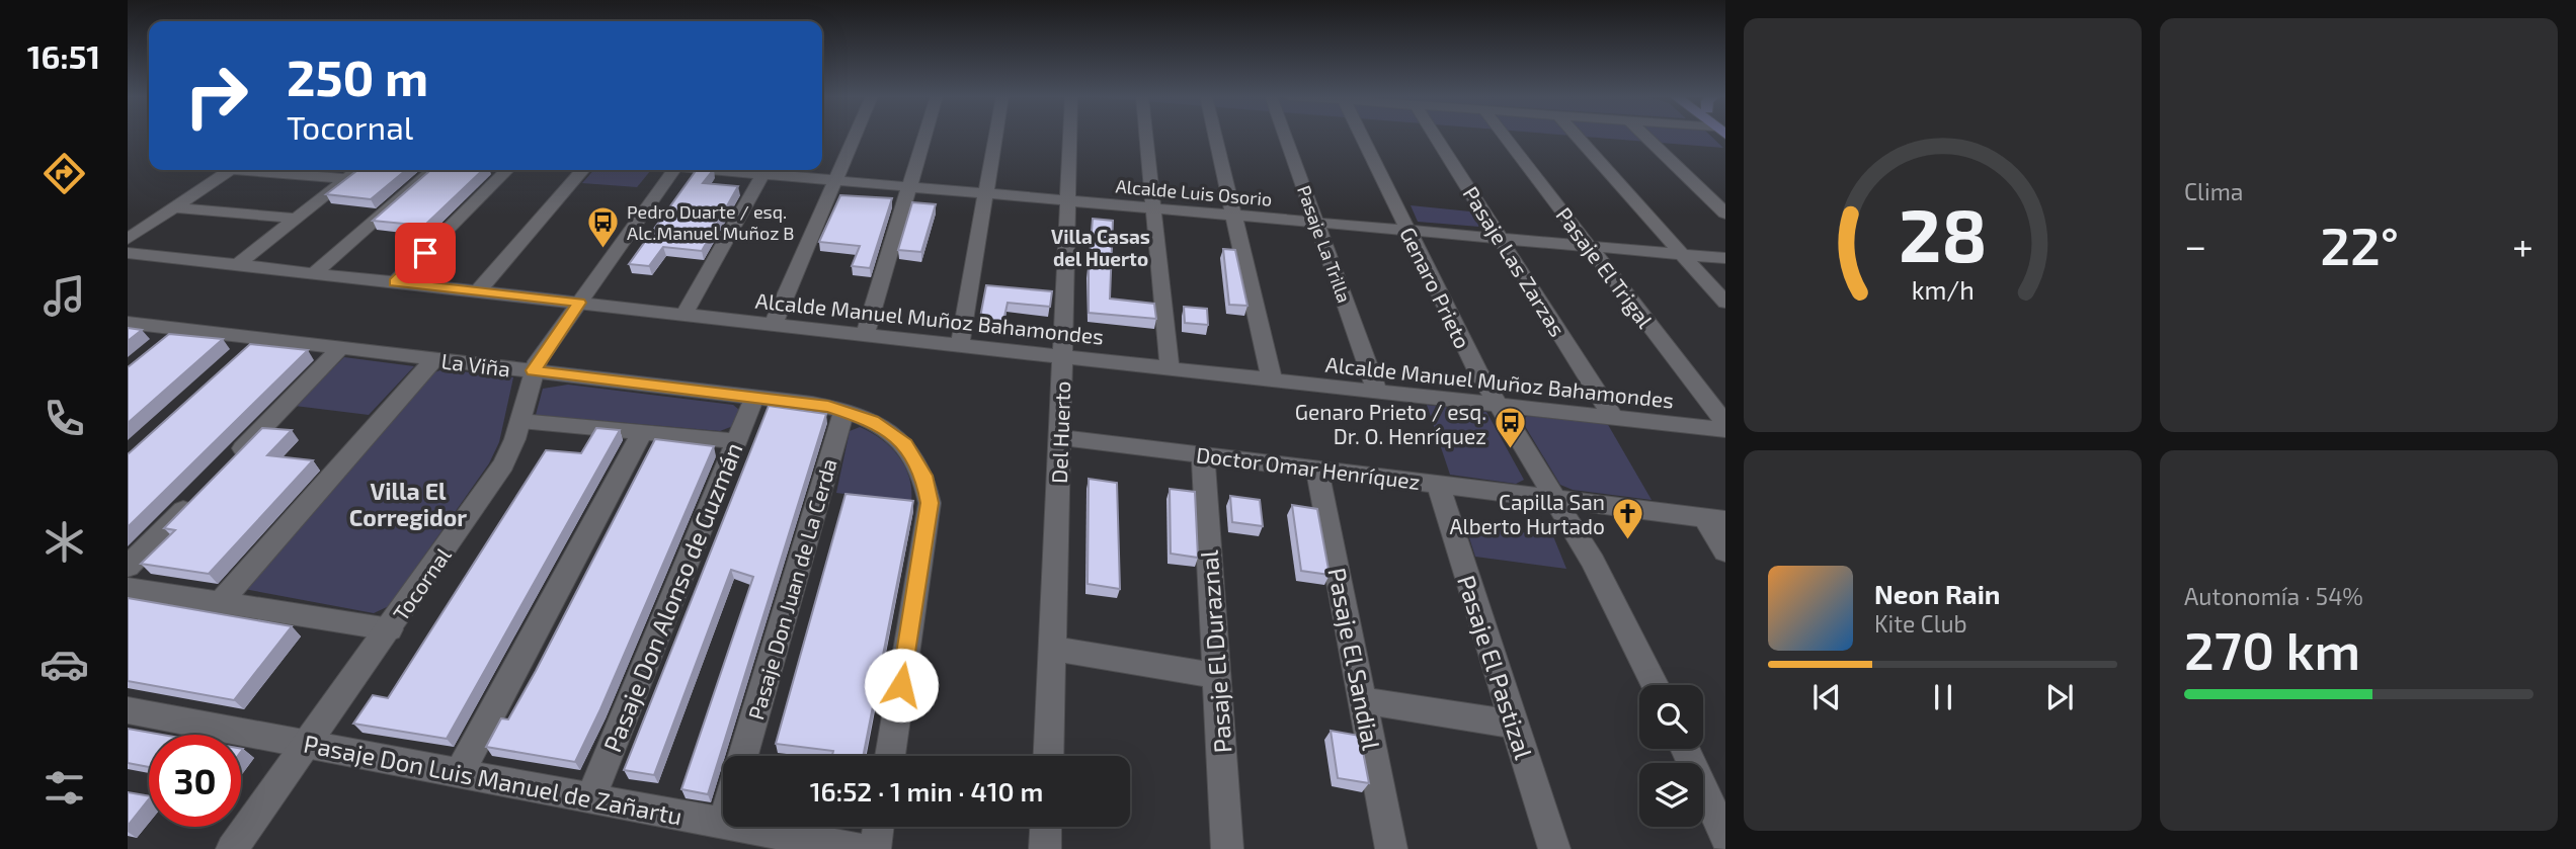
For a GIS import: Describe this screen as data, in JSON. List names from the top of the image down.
{
  "streets": {
    "street": [
      "Alcalde Luis Osorio",
      "Pasaje La Trilla",
      "Pasaje Las Zarzas",
      "Pasaje El Trigal",
      "Genaro Prieto",
      "Alcalde Manuel Muñoz Bahamondes",
      "La Viña",
      "Del Huerto",
      "Doctor Omar Henríquez",
      "Tocornal",
      "Pasaje Don Juan de La Cerda",
      "Pasaje Don Alonso de Guzmán",
      "Pasaje El Duraznal",
      "Pasaje El Sandial",
      "Pasaje El Pastizal",
      "Pasaje Don Luis Manuel de Zañartu"
    ]
  },
  "crossings": [
    ["Alcalde Luis Osorio", "Pasaje La Trilla"],
    ["Alcalde Luis Osorio", "Pasaje Las Zarzas"],
    ["Alcalde Luis Osorio", "Pasaje El Trigal"],
    ["Alcalde Luis Osorio", "Genaro Prieto"],
    ["Alcalde Luis Osorio", "Del Huerto"],
    ["Pasaje La Trilla", "Alcalde Manuel Muñoz Bahamondes"],
    ["Pasaje Las Zarzas", "Alcalde Manuel Muñoz Bahamondes"],
    ["Genaro Prieto", "Alcalde Manuel Muñoz Bahamondes"],
    ["Genaro Prieto", "Doctor Omar Henríquez"],
    ["Alcalde Manuel Muñoz Bahamondes", "Del Huerto"],
    ["Alcalde Manuel Muñoz Bahamondes", "Tocornal"],
    ["La Viña", "Tocornal"],
    ["La Viña", "Pasaje Don Juan de La Cerda"],
    ["La Viña", "Pasaje Don Alonso de Guzmán"],
    ["Del Huerto", "Doctor Omar Henríquez"],
    ["Doctor Omar Henríquez", "Pasaje El Duraznal"],
    ["Doctor Omar Henríquez", "Pasaje El Sandial"],
    ["Doctor Omar Henríquez", "Pasaje El Pastizal"],
    ["Tocornal", "Pasaje Don Luis Manuel de Zañartu"],
    ["Pasaje Don Alonso de Guzmán", "Pasaje Don Luis Manuel de Zañartu"]
  ],
  "districts": ["Villa Casas del Huerto", "Villa El Corregidor"],
  "places": {
    "bus stop": ["Pedro Duarte / esq. Alc.Manuel Muñoz B", "Genaro Prieto / esq. Dr. O. Henríquez"],
    "church": ["Capilla San Alberto Hurtado"]
  },
  "page": {
    "tabs": "16:51",
    "tile": [
      "Clima",
      ["Autonomía · 54%", "270 km"]
    ],
    "turn": ["250 m", "Tocornal"],
    "heat": ["−", "22°", "+"],
    "song": ["Neon Rain", "Kite Club"],
    "limit": "30",
    "trip": "16:52 · 1 min · 410 m",
    "gauge": ["28", "km/h"]
  }
}
